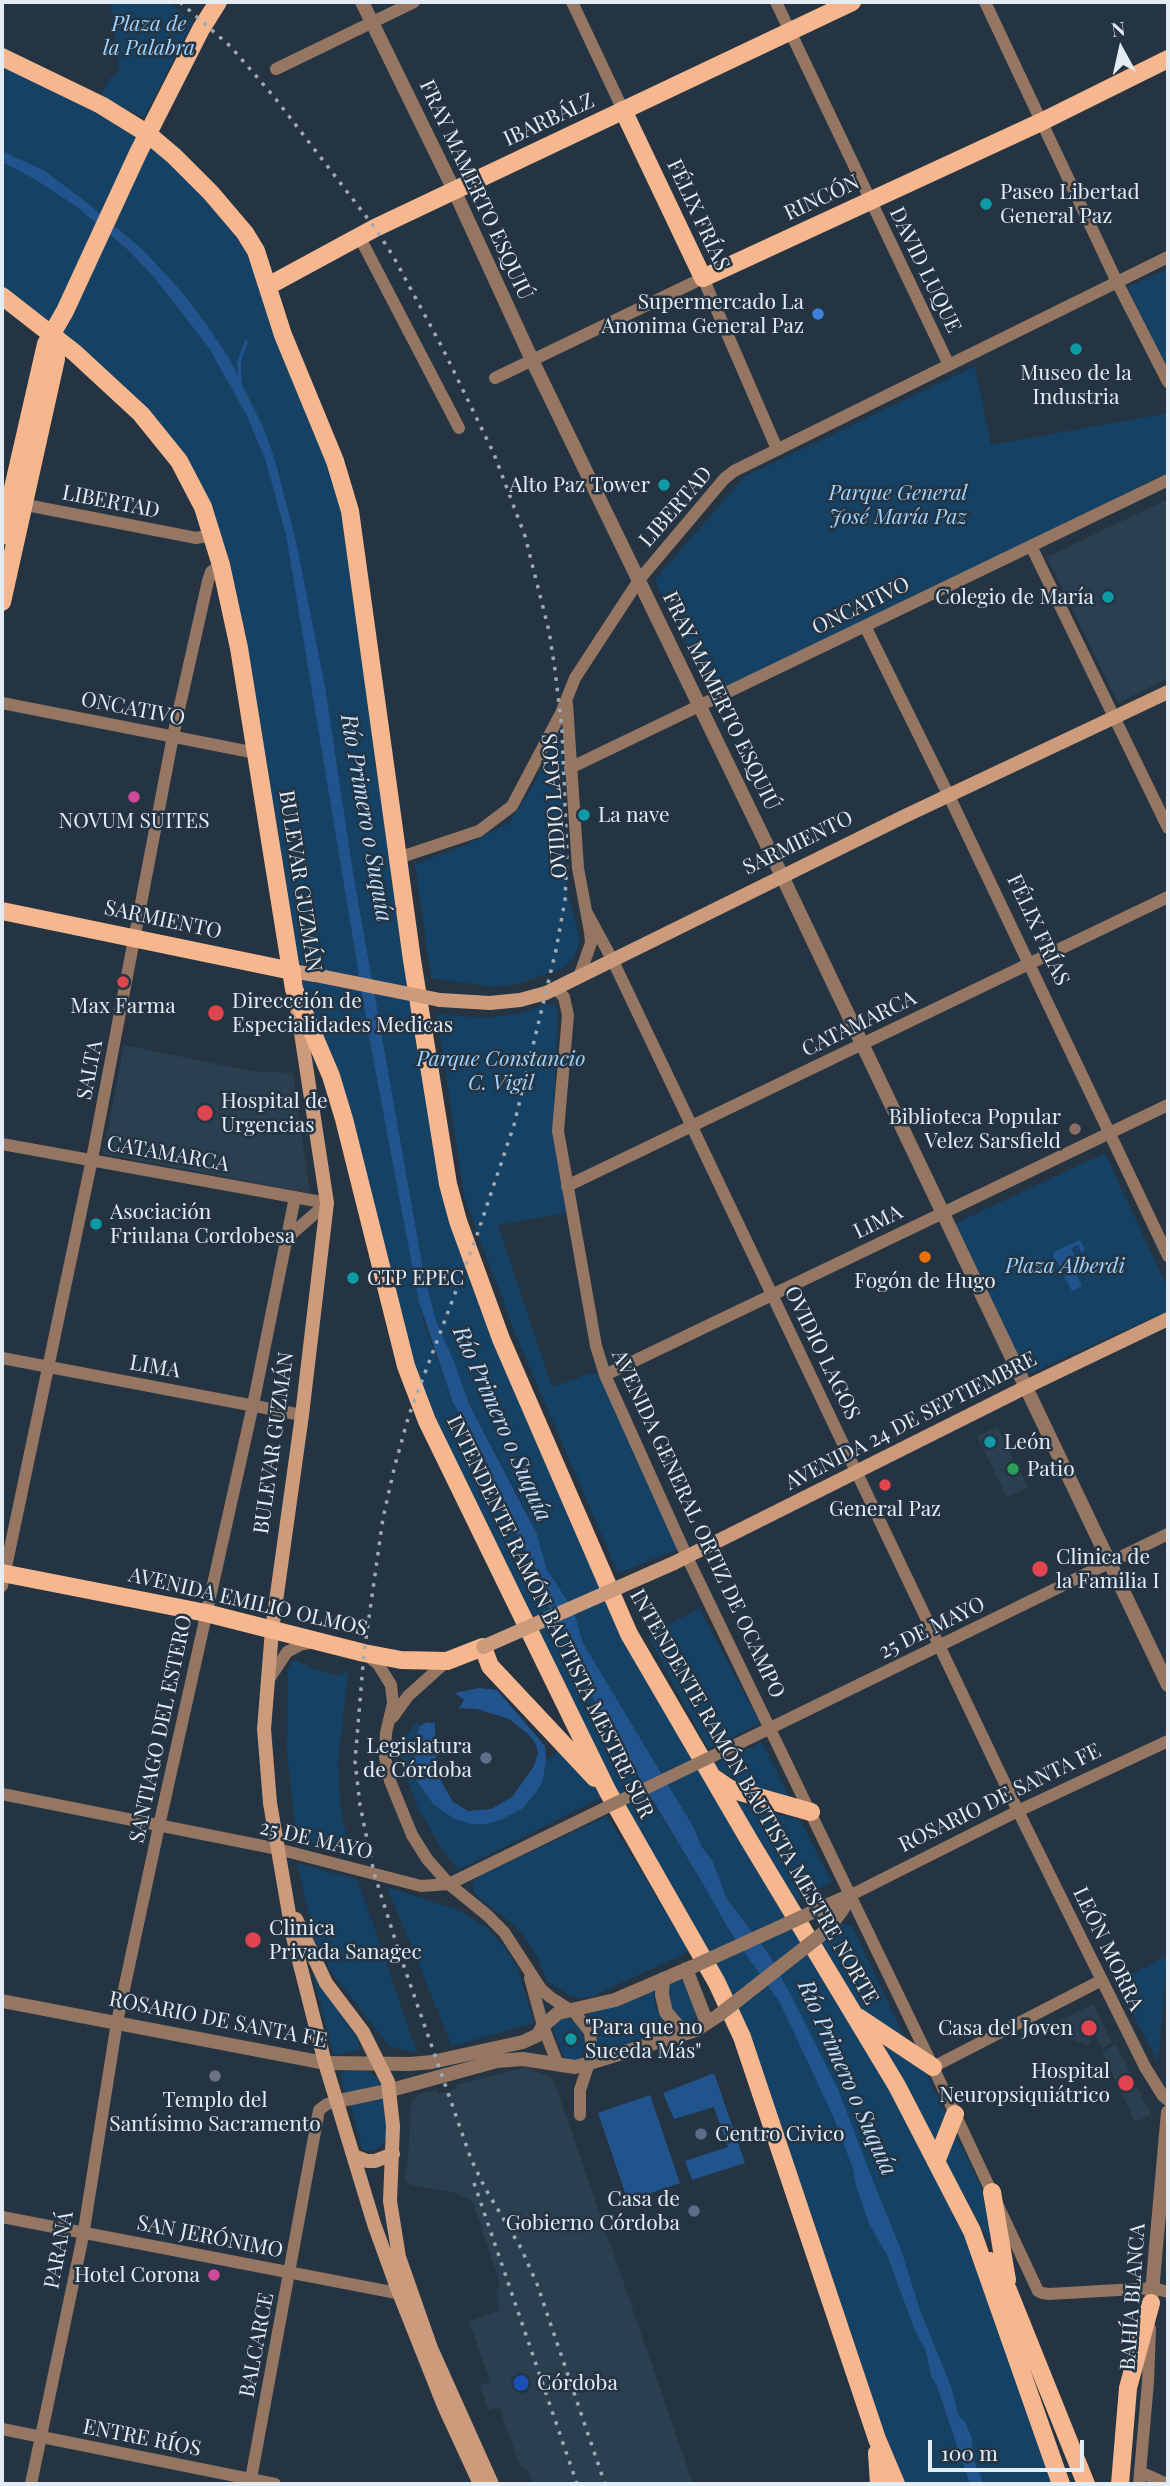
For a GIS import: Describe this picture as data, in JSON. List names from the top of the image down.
{
  "streets": {
    "main road": [
      "IBARBÁLZ",
      "RINCÓN",
      "FÉLIX FRÍAS",
      "SARMIENTO",
      "BULEVAR GUZMÁN",
      "AVENIDA 24 DE SEPTIEMBRE",
      "AVENIDA EMILIO OLMOS",
      "INTENDENTE RAMÓN BAUTISTA MESTRE SUR",
      "INTENDENTE RAMÓN BAUTISTA MESTRE NORTE"
    ],
    "street": [
      "FRAY MAMERTO ESQUIÚ",
      "DAVID LUQUE",
      "LIBERTAD",
      "ONCATIVO",
      "OVIDIO LAGOS",
      "CATAMARCA",
      "SALTA",
      "LIMA",
      "AVENIDA GENERAL ORTIZ DE OCAMPO",
      "25 DE MAYO",
      "SANTIAGO DEL ESTERO",
      "ROSARIO DE SANTA FE",
      "LEÓN MORRA",
      "SAN JERÓNIMO",
      "PARANÁ",
      "BAHÍA BLANCA",
      "BALCARCE",
      "ENTRE RÍOS"
    ]
  },
  "crossings": [
    ["IBARBÁLZ", "FRAY MAMERTO ESQUIÚ"],
    ["IBARBÁLZ", "FÉLIX FRÍAS"],
    ["IBARBÁLZ", "DAVID LUQUE"],
    ["IBARBÁLZ", "INTENDENTE RAMÓN BAUTISTA MESTRE NORTE"],
    ["FRAY MAMERTO ESQUIÚ", "RINCÓN"],
    ["FRAY MAMERTO ESQUIÚ", "LIBERTAD"],
    ["FRAY MAMERTO ESQUIÚ", "ONCATIVO"],
    ["FRAY MAMERTO ESQUIÚ", "SARMIENTO"],
    ["FRAY MAMERTO ESQUIÚ", "CATAMARCA"],
    ["FRAY MAMERTO ESQUIÚ", "LIMA"],
    ["FRAY MAMERTO ESQUIÚ", "AVENIDA 24 DE SEPTIEMBRE"],
    ["FRAY MAMERTO ESQUIÚ", "25 DE MAYO"],
    ["RINCÓN", "FÉLIX FRÍAS"],
    ["RINCÓN", "DAVID LUQUE"],
    ["FÉLIX FRÍAS", "LIBERTAD"],
    ["FÉLIX FRÍAS", "ONCATIVO"],
    ["FÉLIX FRÍAS", "SARMIENTO"],
    ["FÉLIX FRÍAS", "CATAMARCA"],
    ["FÉLIX FRÍAS", "LIMA"],
    ["DAVID LUQUE", "LIBERTAD"],
    ["LIBERTAD", "OVIDIO LAGOS"],
    ["LIBERTAD", "BULEVAR GUZMÁN"],
    ["LIBERTAD", "INTENDENTE RAMÓN BAUTISTA MESTRE NORTE"],
    ["ONCATIVO", "OVIDIO LAGOS"],
    ["ONCATIVO", "BULEVAR GUZMÁN"],
    ["ONCATIVO", "SALTA"],
    ["OVIDIO LAGOS", "SARMIENTO"],
    ["OVIDIO LAGOS", "CATAMARCA"],
    ["OVIDIO LAGOS", "LIMA"],
    ["OVIDIO LAGOS", "AVENIDA 24 DE SEPTIEMBRE"],
    ["OVIDIO LAGOS", "25 DE MAYO"],
    ["OVIDIO LAGOS", "ROSARIO DE SANTA FE"],
    ["OVIDIO LAGOS", "LEÓN MORRA"],
    ["SARMIENTO", "BULEVAR GUZMÁN"],
    ["SARMIENTO", "SALTA"],
    ["SARMIENTO", "AVENIDA GENERAL ORTIZ DE OCAMPO"],
    ["SARMIENTO", "INTENDENTE RAMÓN BAUTISTA MESTRE SUR"],
    ["BULEVAR GUZMÁN", "CATAMARCA"],
    ["BULEVAR GUZMÁN", "SALTA"],
    ["BULEVAR GUZMÁN", "LIMA"],
    ["BULEVAR GUZMÁN", "AVENIDA EMILIO OLMOS"],
    ["BULEVAR GUZMÁN", "INTENDENTE RAMÓN BAUTISTA MESTRE SUR"],
    ["BULEVAR GUZMÁN", "25 DE MAYO"],
    ["BULEVAR GUZMÁN", "ROSARIO DE SANTA FE"],
    ["BULEVAR GUZMÁN", "SAN JERÓNIMO"],
    ["BULEVAR GUZMÁN", "BALCARCE"],
    ["CATAMARCA", "SALTA"],
    ["CATAMARCA", "AVENIDA GENERAL ORTIZ DE OCAMPO"],
    ["CATAMARCA", "SANTIAGO DEL ESTERO"],
    ["SALTA", "LIMA"],
    ["SALTA", "AVENIDA EMILIO OLMOS"],
    ["LIMA", "AVENIDA GENERAL ORTIZ DE OCAMPO"],
    ["LIMA", "SANTIAGO DEL ESTERO"],
    ["AVENIDA 24 DE SEPTIEMBRE", "AVENIDA GENERAL ORTIZ DE OCAMPO"],
    ["AVENIDA 24 DE SEPTIEMBRE", "AVENIDA EMILIO OLMOS"],
    ["AVENIDA GENERAL ORTIZ DE OCAMPO", "25 DE MAYO"],
    ["AVENIDA GENERAL ORTIZ DE OCAMPO", "ROSARIO DE SANTA FE"],
    ["AVENIDA GENERAL ORTIZ DE OCAMPO", "BAHÍA BLANCA"],
    ["AVENIDA EMILIO OLMOS", "SANTIAGO DEL ESTERO"],
    ["INTENDENTE RAMÓN BAUTISTA MESTRE SUR", "25 DE MAYO"],
    ["25 DE MAYO", "SANTIAGO DEL ESTERO"],
    ["SANTIAGO DEL ESTERO", "ROSARIO DE SANTA FE"],
    ["SANTIAGO DEL ESTERO", "PARANÁ"],
    ["ROSARIO DE SANTA FE", "LEÓN MORRA"],
    ["ROSARIO DE SANTA FE", "PARANÁ"],
    ["SAN JERÓNIMO", "PARANÁ"],
    ["SAN JERÓNIMO", "BALCARCE"],
    ["PARANÁ", "ENTRE RÍOS"],
    ["BALCARCE", "ENTRE RÍOS"]
  ],
  "water": ["Río Primero o Suquía"],
  "parks": [
    "Plaza de la Palabra",
    "Parque General José María Paz",
    "Parque Constancio C. Vigil",
    "Plaza Alberdi"
  ],
  "places": [
    "Paseo Libertad General Paz",
    "Supermercado La Anonima General Paz",
    "Museo de la Industria",
    "Alto Paz Tower",
    "Colegio de María",
    "NOVUM SUITES",
    "La nave",
    "Max Farma",
    "Direccción de Especialidades Medicas",
    "Hospital de Urgencias",
    "Biblioteca Popular Velez Sarsfield",
    "Asociación Friulana Cordobesa",
    "Fogón de Hugo",
    "CTP EPEC",
    "León",
    "Patio",
    "General Paz",
    "Clinica de la Familia I",
    "Legislatura de Córdoba",
    "Clinica Privada Sanagec",
    "Casa del Joven",
    "\"Para que no Suceda Más\"",
    "Templo del Santísimo Sacramento",
    "Hospital Neuropsiquiátrico",
    "Centro Civico",
    "Casa de Gobierno Córdoba",
    "Hotel Corona",
    "Córdoba"
  ],
  "scale_bar": "100 m",
  "north": "top"
}
